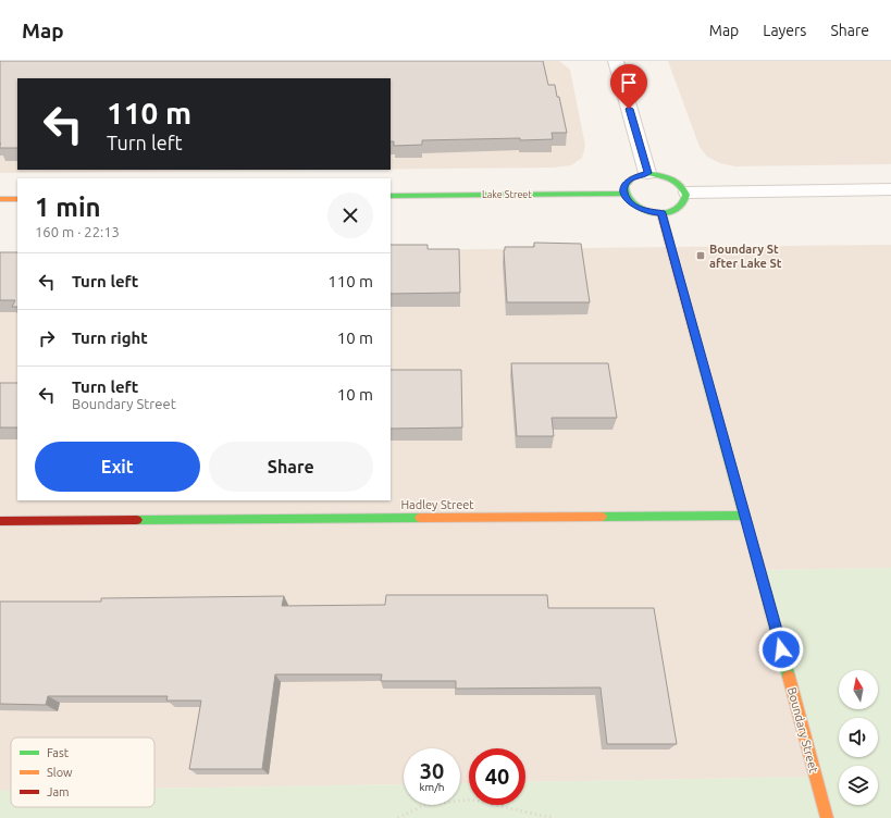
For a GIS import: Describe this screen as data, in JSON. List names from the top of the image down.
{
  "streets": {
    "street": ["Lake Street", "Hadley Street", "Boundary Street"]
  },
  "crossings": [
    ["Lake Street", "Boundary Street"],
    ["Hadley Street", "Boundary Street"]
  ],
  "places": {
    "transit": ["Boundary St after Lake St"]
  },
  "legend": ["Fast", "Slow", "Jam"],
  "north": "top",
  "page": {
    "header": "Map",
    "nav": ["Map", "Layers", "Share"],
    "turn": ["110 m", "Turn left"],
    "heading": ["1 min", "160 m · 22:13"],
    "list": [
      {
        "name": "Turn left",
        "value": "110 m"
      },
      {
        "name": "Turn right",
        "value": "10 m"
      },
      {
        "name": "Turn left",
        "note": "Boundary Street",
        "value": "10 m"
      }
    ],
    "buttons": ["Exit", "Share"],
    "speed": "30 km/h",
    "limit": "40"
  }
}
